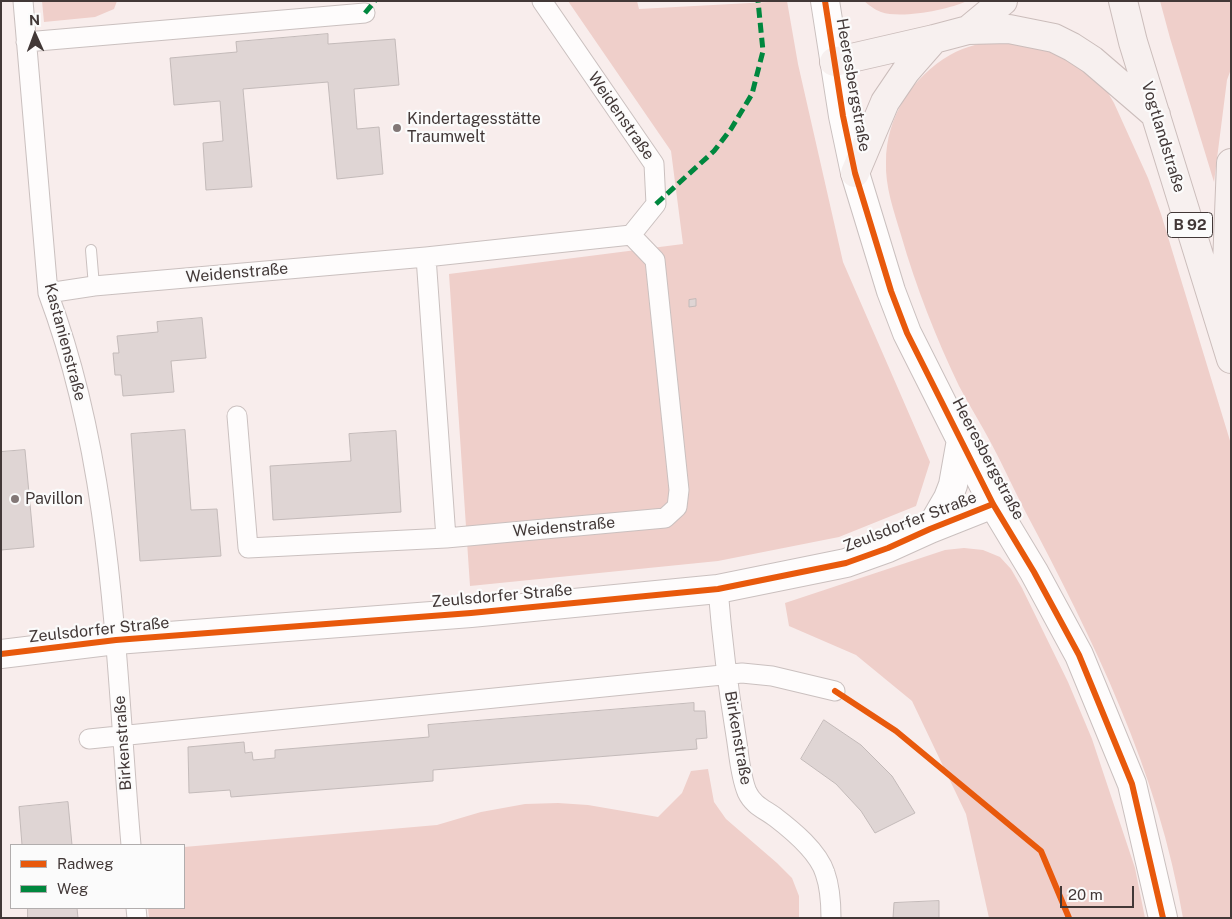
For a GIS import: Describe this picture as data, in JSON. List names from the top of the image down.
{
  "streets": {
    "main road": ["Vogtlandstraße", "B 92"],
    "street": [
      "Heeresbergstraße",
      "Weidenstraße",
      "Kastanienstraße",
      "Zeulsdorfer Straße",
      "Birkenstraße"
    ]
  },
  "crossings": [
    ["Heeresbergstraße", "Zeulsdorfer Straße"],
    ["Weidenstraße", "Kastanienstraße"],
    ["Kastanienstraße", "Zeulsdorfer Straße"],
    ["Kastanienstraße", "Birkenstraße"],
    ["Zeulsdorfer Straße", "Birkenstraße"]
  ],
  "places": ["Kindertagesstätte Traumwelt", "Pavillon"],
  "legend": ["Radweg", "Weg"],
  "scale_bar": "20 m",
  "north": "top"
}
